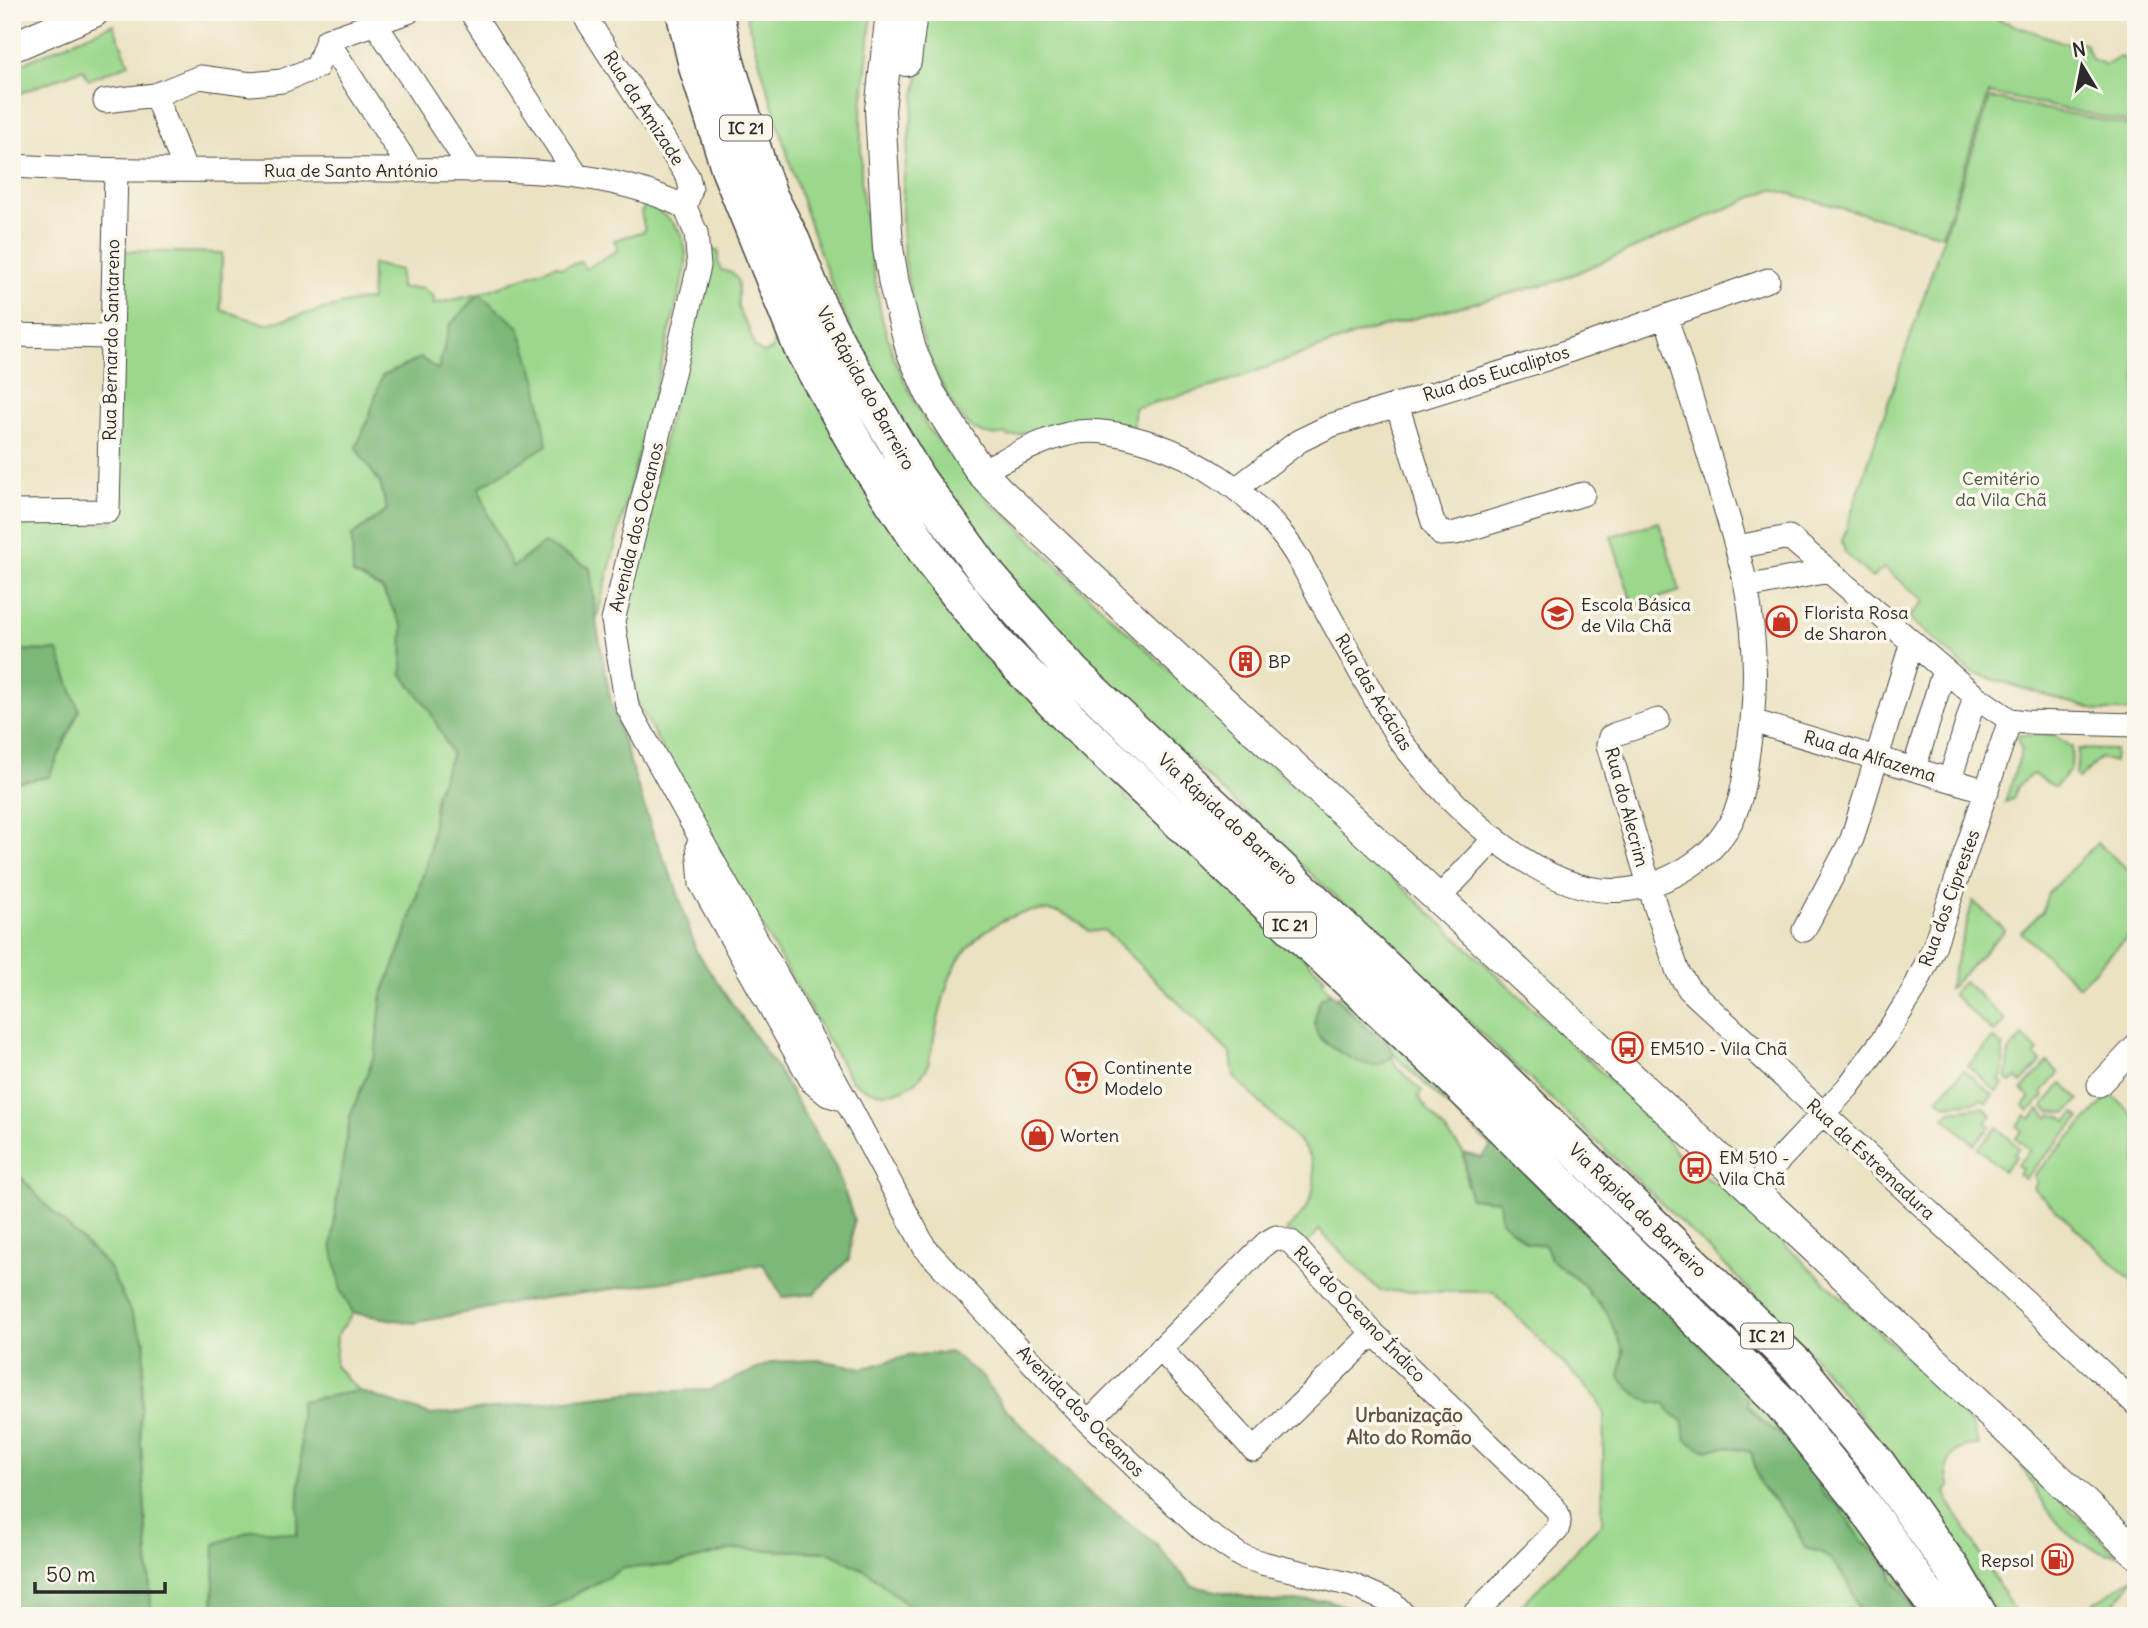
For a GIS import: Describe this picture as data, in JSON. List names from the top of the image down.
{
  "streets": {
    "highway": ["IC 21", "Via Rápida do Barreiro"],
    "street": [
      "Rua da Amizade",
      "Rua de Santo António",
      "Rua Bernardo Santareno",
      "Rua dos Eucaliptos",
      "Avenida dos Oceanos",
      "Rua das Acácias",
      "Rua da Alfazema",
      "Rua do Alecrim",
      "Rua dos Ciprestes",
      "Rua da Estremadura",
      "Rua do Oceano Índico"
    ]
  },
  "crossings": [
    ["Rua da Amizade", "Rua de Santo António"],
    ["Rua da Amizade", "Avenida dos Oceanos"],
    ["Rua de Santo António", "Rua Bernardo Santareno"],
    ["Rua de Santo António", "Avenida dos Oceanos"],
    ["Rua dos Eucaliptos", "Rua das Acácias"],
    ["Avenida dos Oceanos", "Rua do Oceano Índico"],
    ["Rua das Acácias", "Rua da Alfazema"],
    ["Rua das Acácias", "Rua do Alecrim"],
    ["Rua das Acácias", "Rua da Estremadura"],
    ["Rua da Alfazema", "Rua dos Ciprestes"],
    ["Rua do Alecrim", "Rua da Estremadura"],
    ["Rua dos Ciprestes", "Rua da Estremadura"]
  ],
  "districts": ["Urbanização Alto do Romão"],
  "parks": ["Cemitério da Vila Chã"],
  "places": {
    "school or university": ["Escola Básica de Vila Chã"],
    "shop": ["Florista Rosa de Sharon", "Worten"],
    "building": ["BP"],
    "bus stop": ["EM510 - Vila Chã", "EM 510 - Vila Chã"],
    "supermarket": ["Continente Modelo"],
    "fuel station": ["Repsol"]
  },
  "scale_bar": "50 m",
  "north": "top"
}
